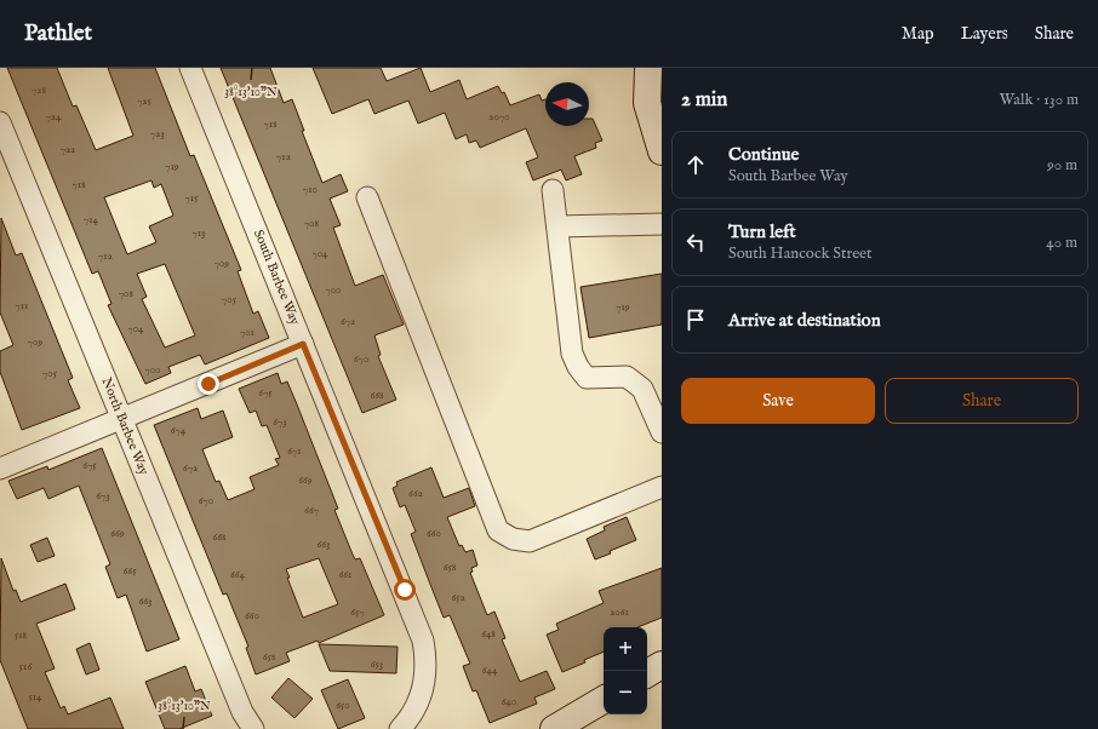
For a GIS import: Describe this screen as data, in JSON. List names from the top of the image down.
{
  "streets": {
    "street": ["South Barbee Way", "North Barbee Way"]
  },
  "house_numbers": [
    "728",
    "725",
    "724",
    "2070",
    "718",
    "723",
    "722",
    "712",
    "719",
    "718",
    "710",
    "715",
    "714",
    "708",
    "713",
    "704",
    "712",
    "709",
    "700",
    "708",
    "705",
    "711",
    "719",
    "672",
    "704",
    "701",
    "709",
    "670",
    "700",
    "705",
    "675",
    "668",
    "673",
    "674",
    "671",
    "675",
    "672",
    "669",
    "662",
    "673",
    "670",
    "667",
    "669",
    "660",
    "668",
    "663",
    "658",
    "665",
    "664",
    "661",
    "652",
    "663",
    "657",
    "2061",
    "660",
    "648",
    "518",
    "658",
    "653",
    "516",
    "644",
    "514",
    "640",
    "650"
  ],
  "north": "left",
  "page": {
    "header": "Pathlet",
    "nav": ["Map", "Layers", "Share"],
    "heading": ["2 min", "Walk · 130 m"],
    "list": [
      ["Continue", "South Barbee Way", "90 m"],
      ["Turn left", "South Hancock Street", "40 m"],
      "Arrive at destination"
    ],
    "buttons": ["Save", "Share"],
    "map_buttons": ["+", "−"]
  },
  "coordinates": ["38°13'10\"N"]
}
